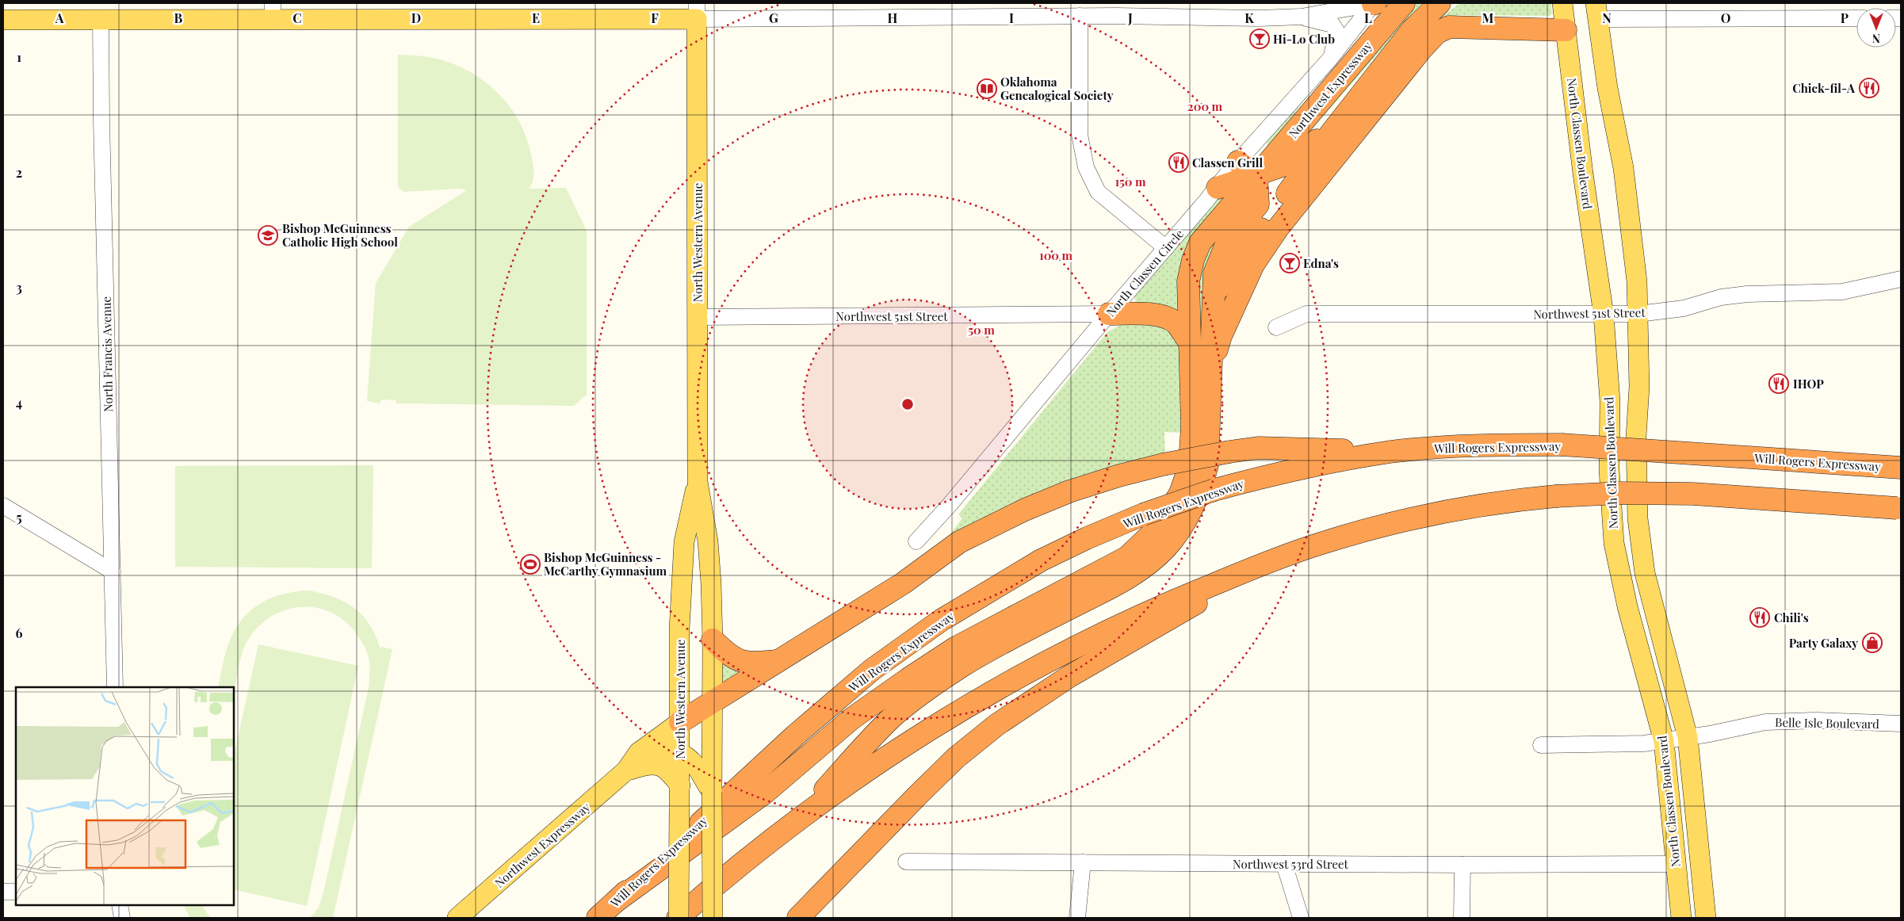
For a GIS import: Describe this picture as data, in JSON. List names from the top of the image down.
{
  "streets": {
    "highway": ["Northwest Expressway", "Will Rogers Expressway"],
    "main road": ["North Classen Boulevard", "North Western Avenue"],
    "street": [
      "North Classen Circle",
      "Northwest 51st Street",
      "North Francis Avenue",
      "Belle Isle Boulevard",
      "Northwest 53rd Street"
    ]
  },
  "crossings": [
    ["Northwest Expressway", "North Western Avenue"],
    ["Northwest Expressway", "Will Rogers Expressway"],
    ["North Classen Boulevard", "Northwest 51st Street"],
    ["North Classen Boulevard", "Belle Isle Boulevard"],
    ["North Classen Boulevard", "Northwest 53rd Street"],
    ["North Western Avenue", "Northwest 51st Street"],
    ["North Classen Circle", "Northwest 51st Street"]
  ],
  "places": {
    "bar": ["Hi-Lo Club", "Edna's"],
    "restaurant": [
      "Chick-fil-A",
      "Classen Grill",
      "IHOP",
      "Chili's"
    ],
    "library": ["Oklahoma Genealogical Society"],
    "school or university": ["Bishop McGuinness Catholic High School"],
    "sports": ["Bishop McGuinness - McCarthy Gymnasium"],
    "shop": ["Party Galaxy"]
  },
  "north": "bottom",
  "grid": {
    "columns": [
      "A",
      "B",
      "C",
      "D",
      "E",
      "F",
      "G",
      "H",
      "I",
      "J",
      "K",
      "L",
      "M",
      "N",
      "O",
      "P"
    ],
    "rows": [
      "1",
      "2",
      "3",
      "4",
      "5",
      "6"
    ]
  },
  "rings": [
    "200 m",
    "150 m",
    "100 m",
    "50 m"
  ]
}
